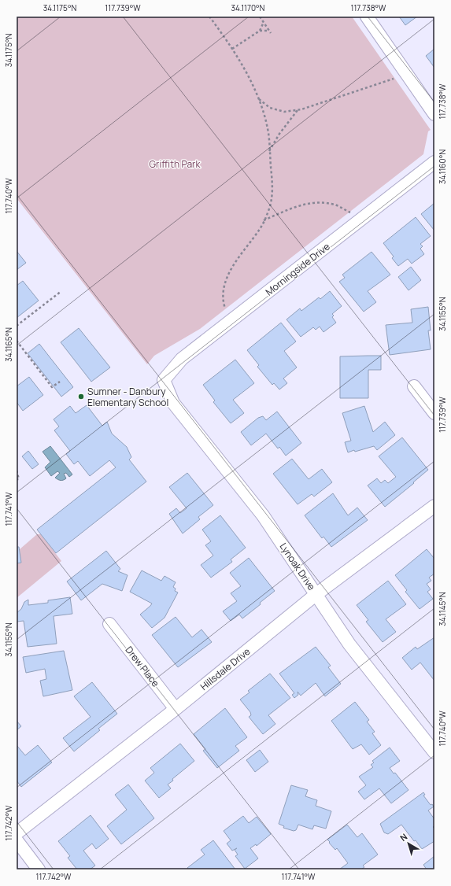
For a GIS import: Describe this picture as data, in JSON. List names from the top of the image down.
{
  "streets": {
    "street": [
      "Morningside Drive",
      "Lynoak Drive",
      "Drew Place",
      "Hillsdale Drive"
    ]
  },
  "crossings": [
    ["Morningside Drive", "Lynoak Drive"],
    ["Lynoak Drive", "Hillsdale Drive"],
    ["Drew Place", "Hillsdale Drive"]
  ],
  "parks": ["Griffith Park"],
  "places": ["Sumner - Danbury Elementary School"],
  "north": "top left",
  "coordinates": [
    "34.1175°N",
    "117.739°W",
    "34.1170°N",
    "117.738°W",
    "34.1160°N",
    "117.740°W",
    "34.1155°N",
    "34.1165°N",
    "117.741°W",
    "34.1145°N",
    "117.742°W"
  ]
}
